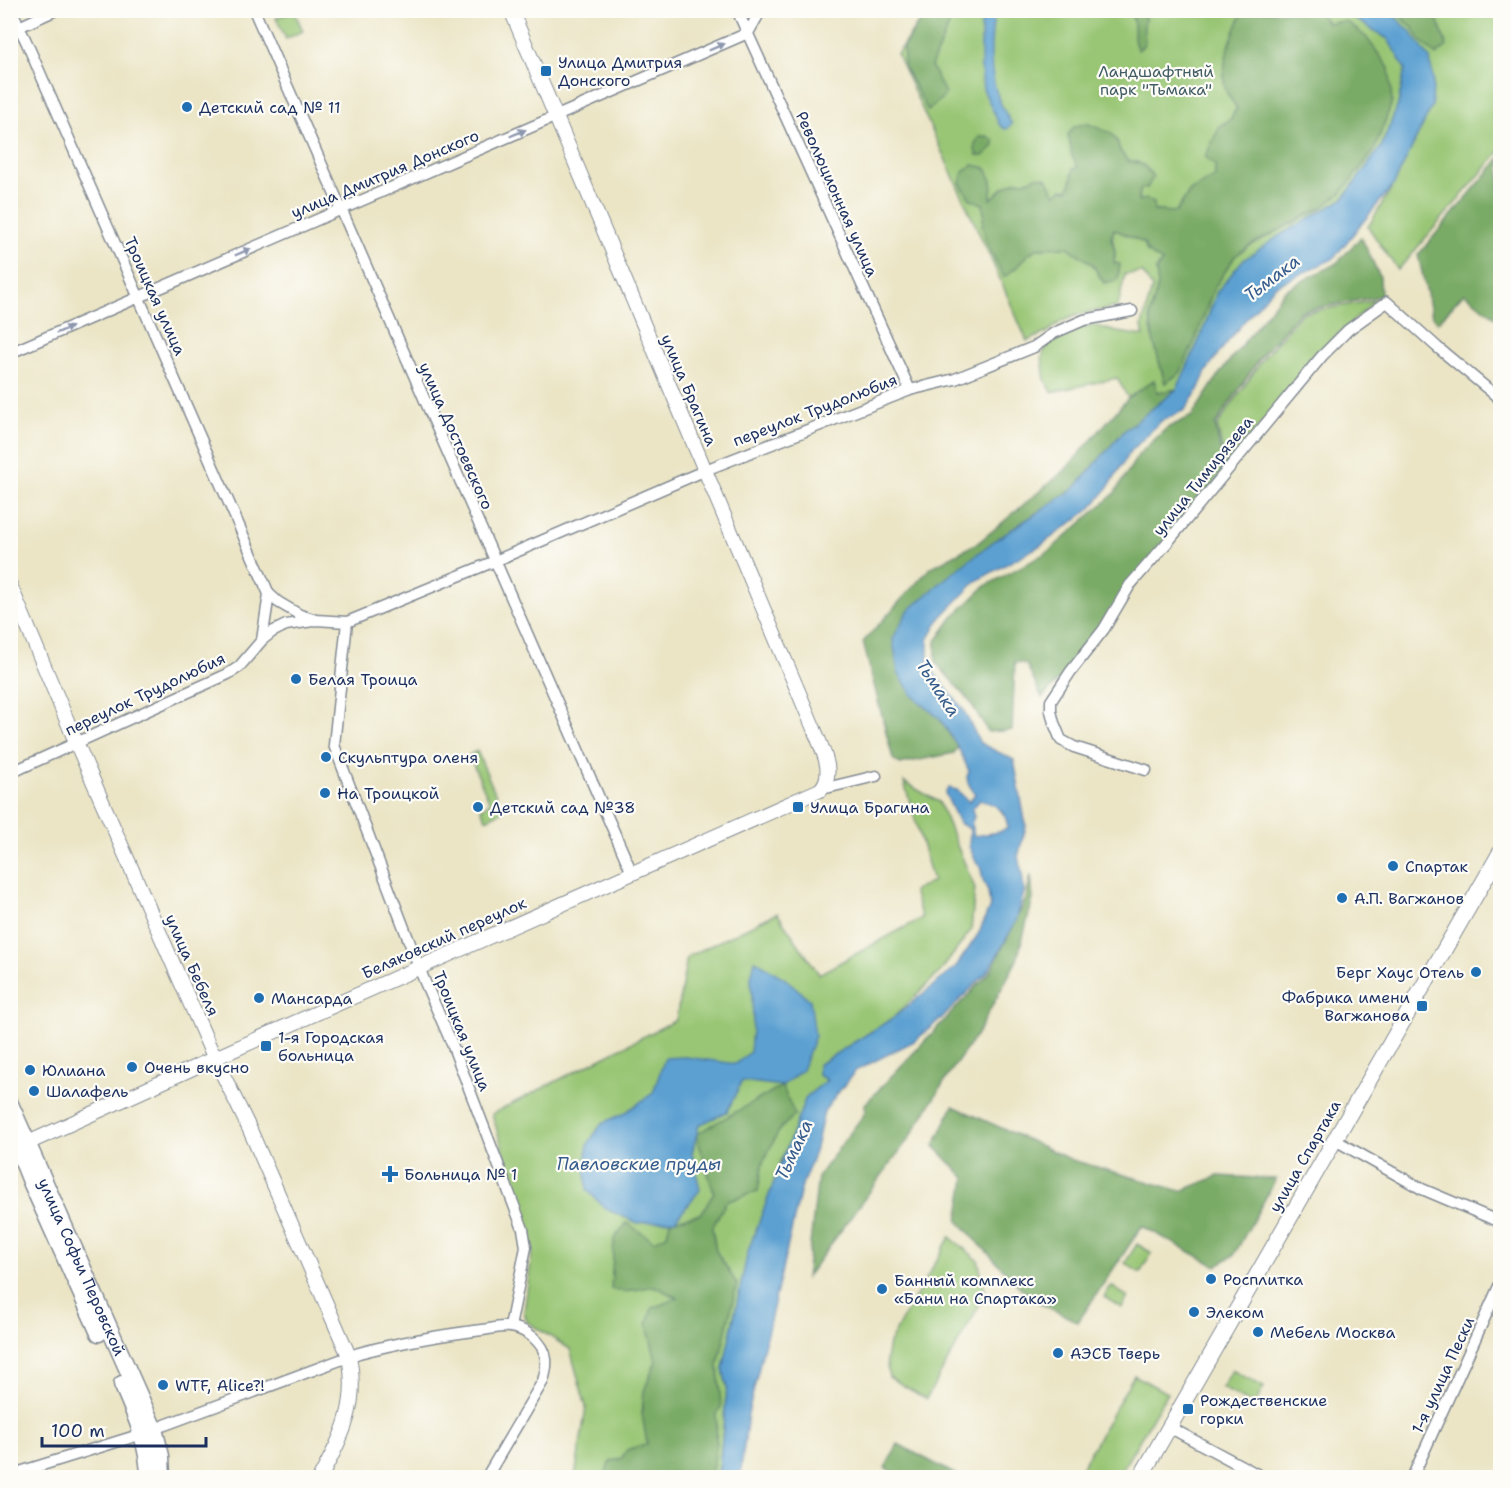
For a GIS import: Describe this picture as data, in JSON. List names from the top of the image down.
{
  "streets": {
    "main road": ["улица Спартака", "улица Софьи Перовской"],
    "street": [
      "улица Дмитрия Донского",
      "Революционная улица",
      "Троицкая улица",
      "улица Брагина",
      "переулок Трудолюбия",
      "улица Достоевского",
      "улица Тимирязева",
      "Беляковский переулок",
      "улица Бебеля",
      "1-я улица Пески"
    ]
  },
  "crossings": [
    ["улица Дмитрия Донского", "Революционная улица"],
    ["улица Дмитрия Донского", "Троицкая улица"],
    ["улица Дмитрия Донского", "улица Брагина"],
    ["улица Дмитрия Донского", "улица Достоевского"],
    ["Революционная улица", "переулок Трудолюбия"],
    ["Троицкая улица", "переулок Трудолюбия"],
    ["Троицкая улица", "Беляковский переулок"],
    ["улица Брагина", "переулок Трудолюбия"],
    ["улица Брагина", "Беляковский переулок"],
    ["переулок Трудолюбия", "улица Достоевского"],
    ["переулок Трудолюбия", "улица Бебеля"],
    ["улица Достоевского", "Беляковский переулок"],
    ["Беляковский переулок", "улица Бебеля"],
    ["Беляковский переулок", "улица Софьи Перовской"]
  ],
  "one_way": ["улица Дмитрия Донского"],
  "water": ["Тьмака", "Павловские пруды"],
  "parks": ["Ландшафтный парк \"Тьмака\""],
  "places": {
    "transit": [
      "Улица Дмитрия Донского",
      "Улица Брагина",
      "Фабрика имени Вагжанова",
      "1-я Городская больница",
      "Рождественские горки"
    ],
    "other": [
      "Детский сад № 11",
      "Белая Троица",
      "Скульптура оленя",
      "На Троицкой",
      "Детский сад №38",
      "Спартак",
      "А.П. Вагжанов",
      "Берг Хаус Отель",
      "Мансарда",
      "Очень вкусно",
      "Юлиана",
      "Шалафель",
      "Росплитка",
      "Банный комплекс «Бани на Спартака»",
      "Элеком",
      "Мебель Москва",
      "АЭСБ Тверь",
      "WTF, Alice?!"
    ],
    "health": ["Больница № 1"]
  },
  "scale_bar": "100 m"
}
